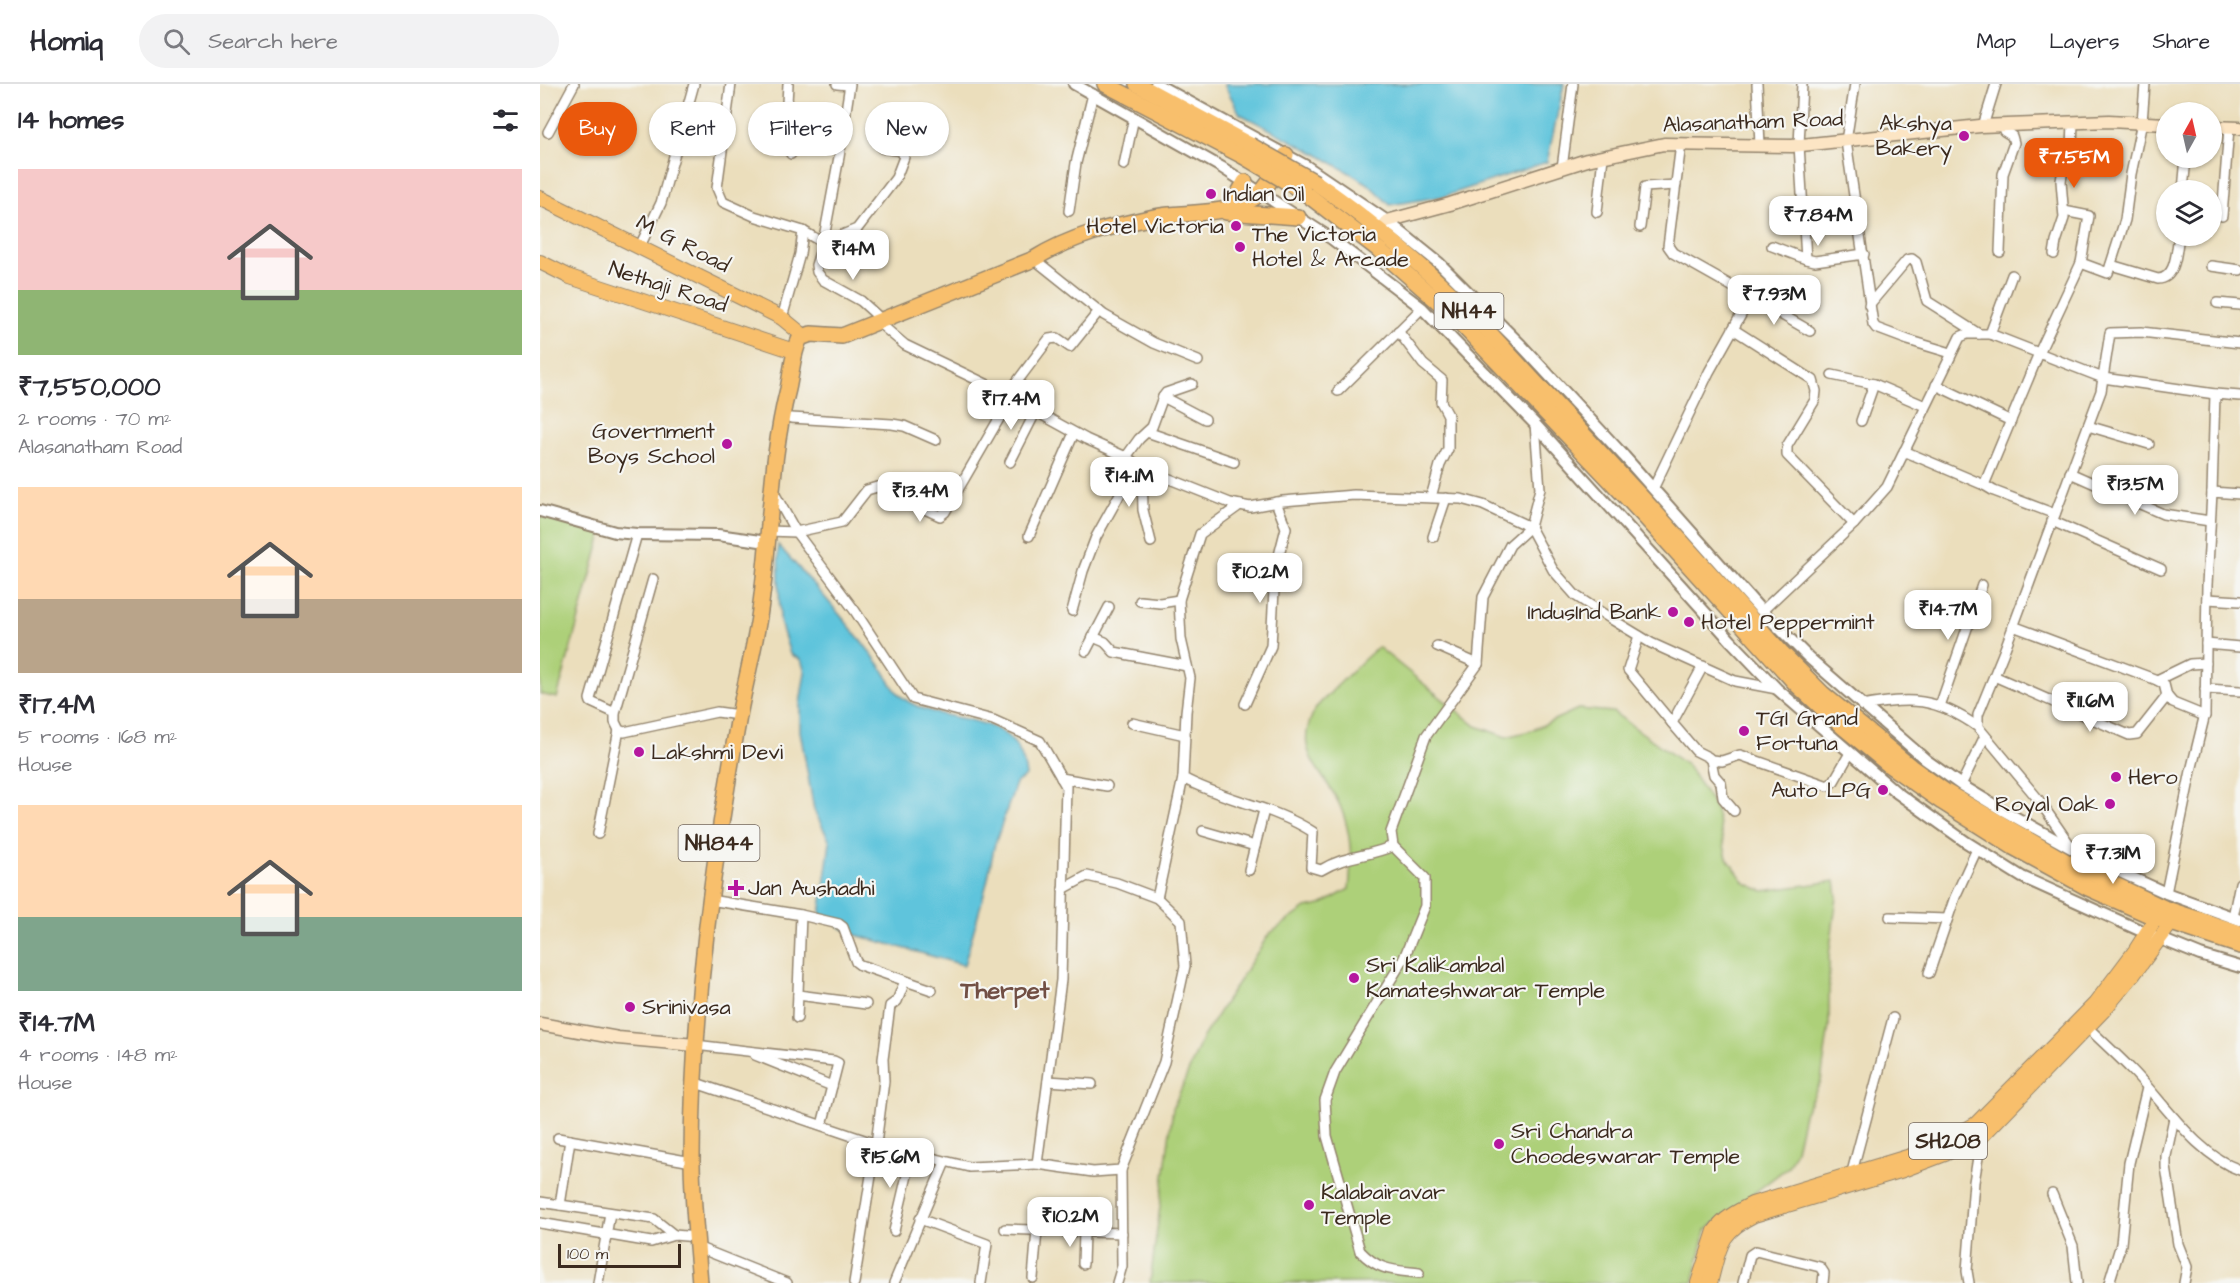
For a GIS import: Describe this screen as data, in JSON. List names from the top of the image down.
{
  "streets": {
    "highway": ["NH44", "NH844"],
    "main road": [
      "Alasanatham Road",
      "M G Road",
      "Nethaji Road",
      "SH208"
    ]
  },
  "crossings": [
    ["M G Road", "NH844"],
    ["Nethaji Road", "NH844"],
    ["NH44", "SH208"]
  ],
  "districts": ["Therpet"],
  "places": {
    "other": [
      "Akshya Bakery",
      "Indian Oil",
      "Hotel Victoria",
      "The Victoria Hotel & Arcade",
      "Government Boys School",
      "IndusInd Bank",
      "Hotel Peppermint",
      "TGI Grand Fortuna",
      "Lakshmi Devi",
      "Hero",
      "Auto LPG",
      "Royal Oak",
      "Sri Kalikambal Kamateshwarar Temple",
      "Srinivasa",
      "Sri Chandra Choodeswarar Temple",
      "Kalabairavar Temple"
    ],
    "health": ["Jan Aushadhi"]
  },
  "scale_bar": "100 m",
  "north": "top",
  "page": {
    "header": "Homiq",
    "search": "Search here",
    "nav": ["Map", "Layers", "Share"],
    "heading": "14 homes",
    "chip": [
      "Buy",
      "Rent",
      "Filters",
      "New"
    ],
    "price": [
      "₹7.55M",
      "₹7.84M",
      "₹14M",
      "₹7.93M",
      "₹17.4M",
      "₹14.1M",
      "₹13.5M",
      "₹13.4M",
      "₹10.2M",
      "₹14.7M",
      "₹11.6M",
      "₹7.31M",
      "₹15.6M",
      "₹10.2M"
    ],
    "list": [
      {
        "name": "₹7,550,000",
        "note": "2 rooms · 70 m² · Alasanatham Road"
      },
      {
        "name": "₹17.4M",
        "note": "5 rooms · 168 m² · House"
      },
      {
        "name": "₹14.7M",
        "note": "4 rooms · 148 m² · House"
      }
    ],
    "scale": "100 m"
  }
}
